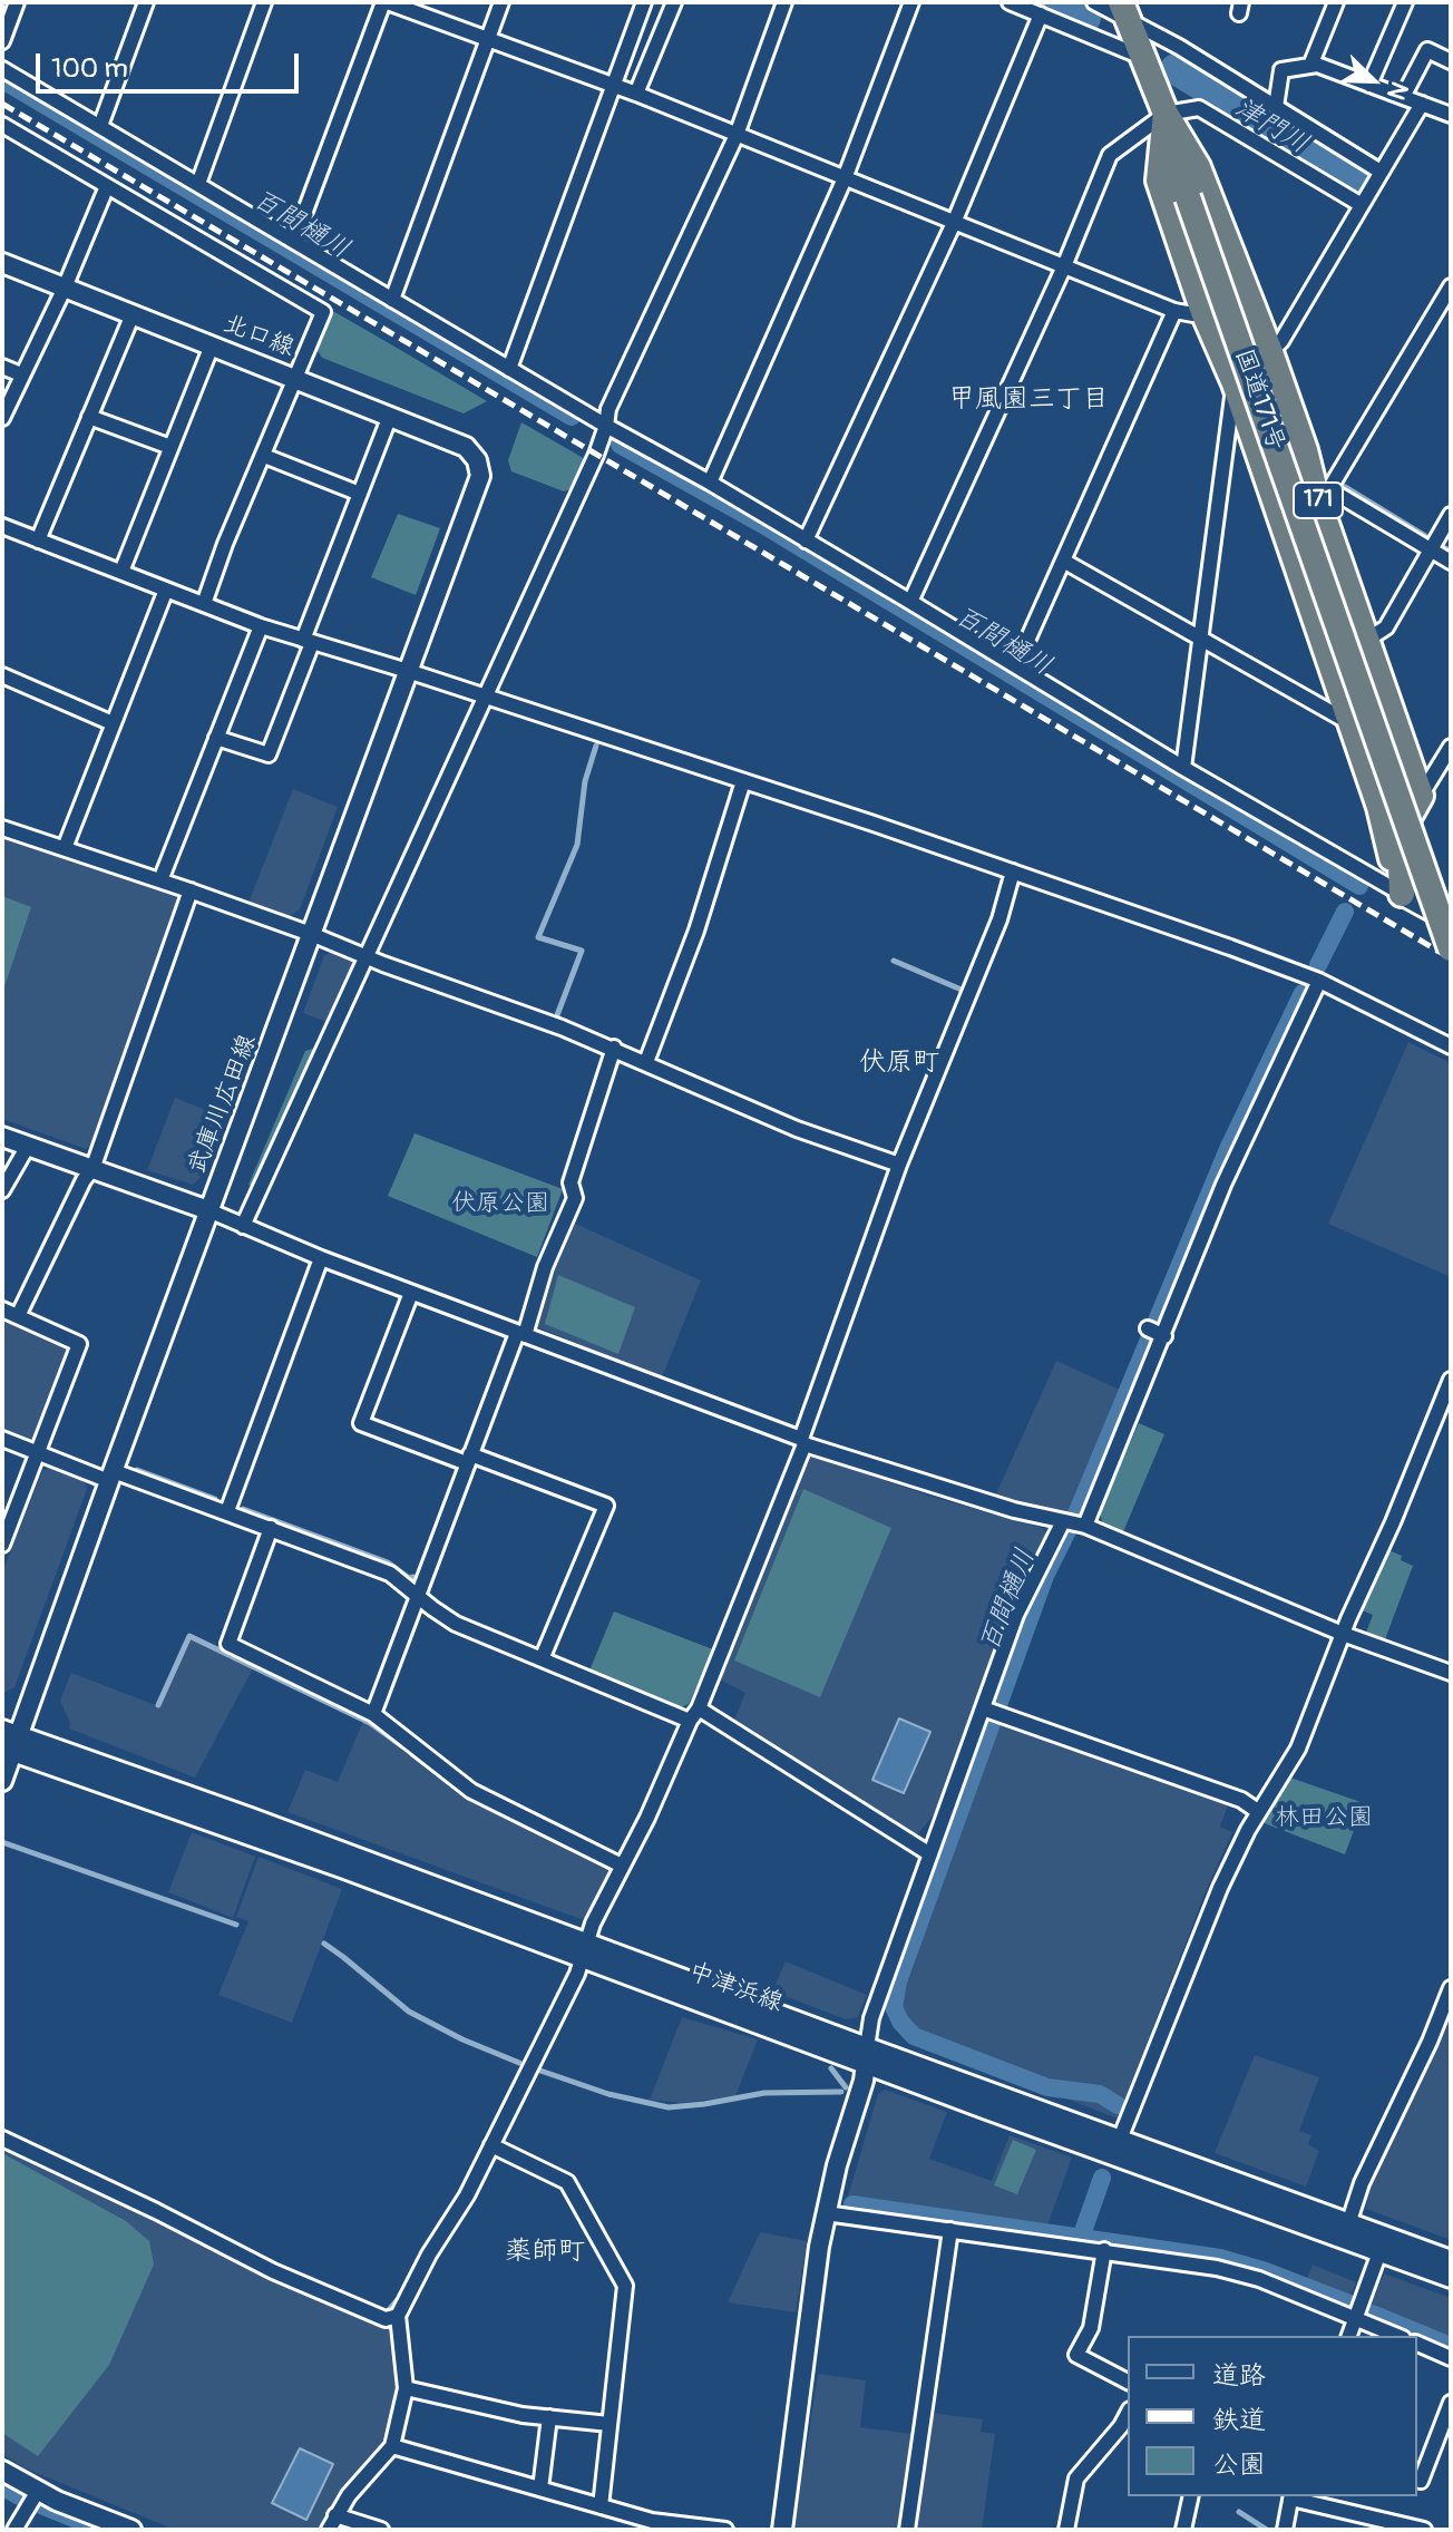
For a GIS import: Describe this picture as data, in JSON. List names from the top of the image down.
{
  "streets": {
    "highway": ["国道171号", "171"],
    "street": ["北口線", "武庫川広田線", "中津浜線"]
  },
  "crossings": [
    ["北口線", "武庫川広田線"],
    ["国道171号", "171"],
    ["武庫川広田線", "中津浜線"]
  ],
  "districts": ["甲風園三丁目", "伏原町", "薬師町"],
  "water": ["津門川", "百間樋川"],
  "parks": ["伏原公園", "林田公園"],
  "legend": ["道路", "鉄道", "公園"],
  "scale_bar": "100 m",
  "north": "bottom right"
}
